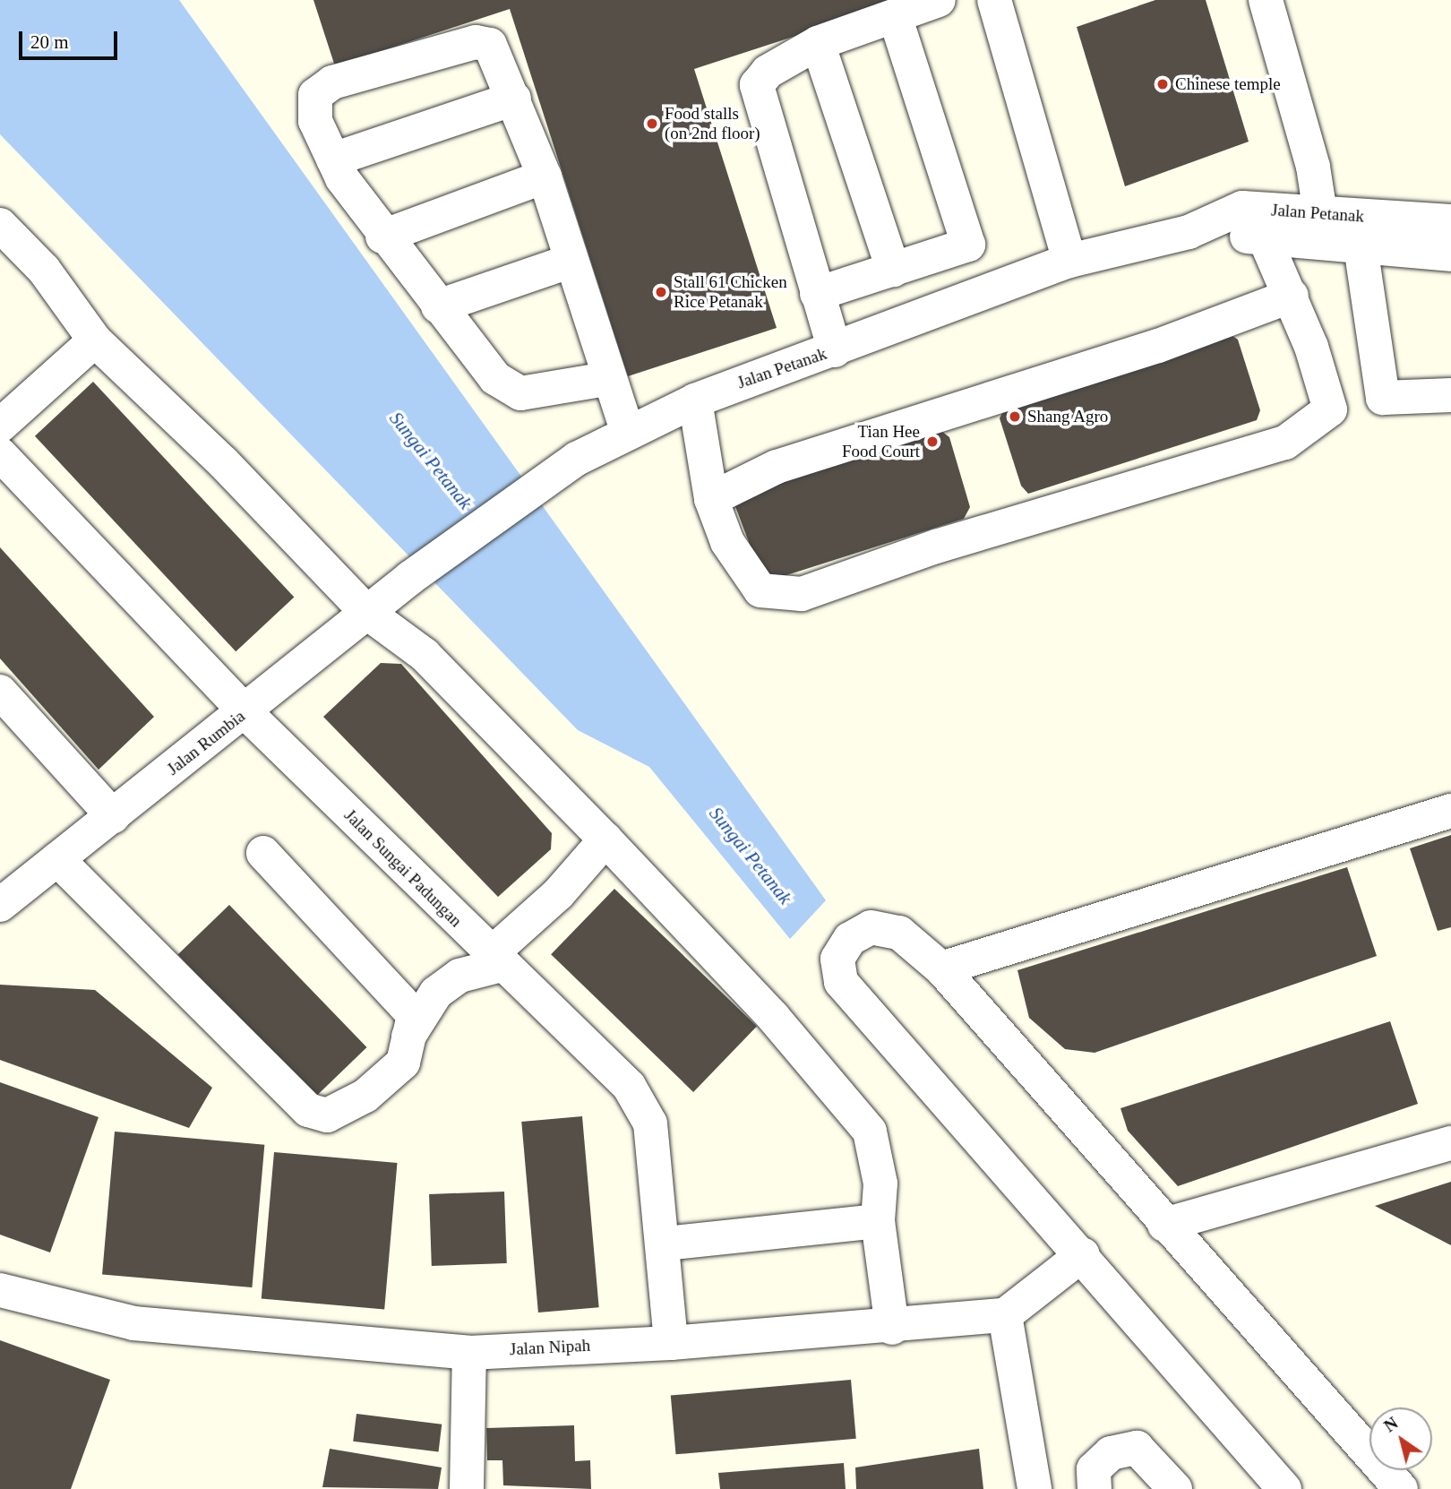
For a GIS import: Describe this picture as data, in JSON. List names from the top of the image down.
{
  "streets": {
    "street": [
      "Jalan Petanak",
      "Jalan Rumbia",
      "Jalan Sungai Padungan",
      "Jalan Nipah"
    ]
  },
  "crossings": [
    ["Jalan Petanak", "Jalan Rumbia"],
    ["Jalan Rumbia", "Jalan Sungai Padungan"],
    ["Jalan Sungai Padungan", "Jalan Nipah"]
  ],
  "water": ["Sungai Petanak"],
  "places": [
    "Chinese temple",
    "Food stalls (on 2nd floor)",
    "Stall 61 Chicken Rice Petanak",
    "Shang Agro",
    "Tian Hee Food Court"
  ],
  "scale_bar": "20 m",
  "north": "top left"
}
